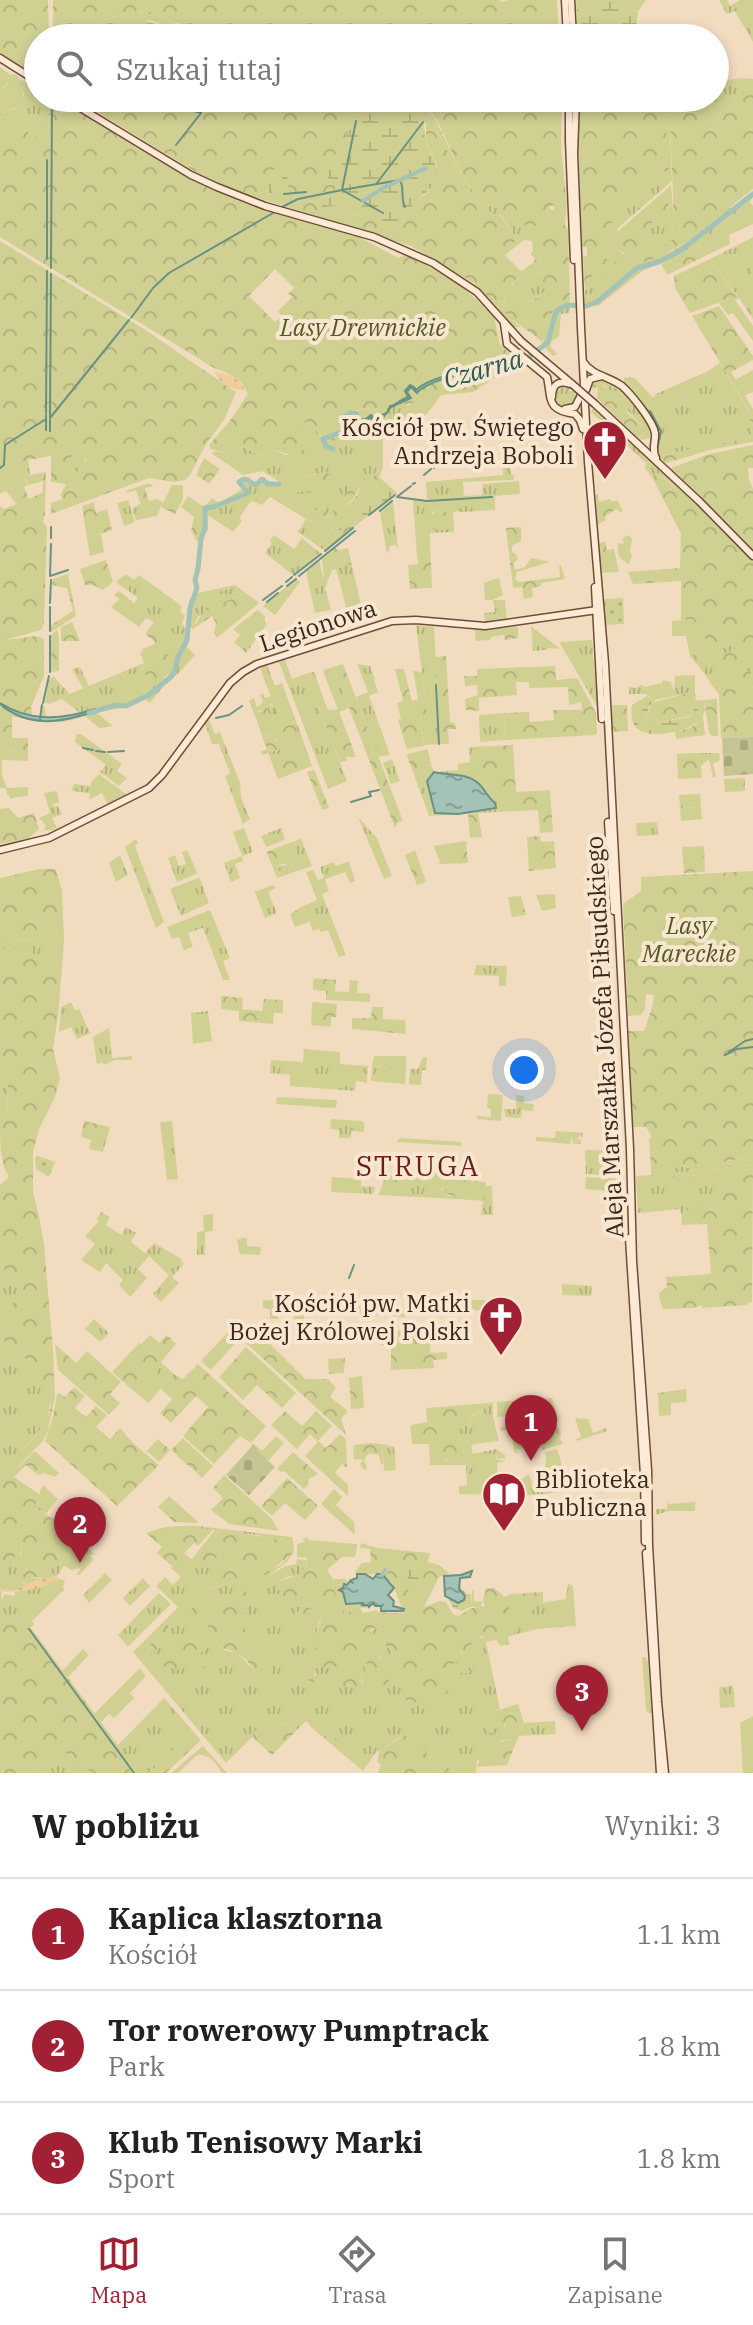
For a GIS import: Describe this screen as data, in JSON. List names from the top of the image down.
{
  "streets": {
    "main road": ["Legionowa", "Aleja Marszałka Józefa Piłsudskiego"]
  },
  "crossings": [
    ["Legionowa", "Aleja Marszałka Józefa Piłsudskiego"]
  ],
  "districts": ["STRUGA"],
  "water": ["Czarna"],
  "parks": ["Lasy Drewnickie", "Lasy Mareckie"],
  "places": {
    "church": ["Kościół pw. Świętego Andrzeja Boboli", "Kościół pw. Matki Bożej Królowej Polski"],
    "library": ["Biblioteka Publiczna"]
  },
  "page": {
    "search": "Szukaj tutaj",
    "pins": ["1", "2", "3"],
    "heading": ["W pobliżu", "Wyniki: 3"],
    "list": [
      {
        "mark": "1",
        "name": "Kaplica klasztorna",
        "note": "Kościół",
        "value": "1.1 km"
      },
      {
        "mark": "2",
        "name": "Tor rowerowy Pumptrack",
        "note": "Park",
        "value": "1.8 km"
      },
      {
        "mark": "3",
        "name": "Klub Tenisowy Marki",
        "note": "Sport",
        "value": "1.8 km"
      }
    ],
    "nav": ["Mapa", "Trasa", "Zapisane"]
  }
}
